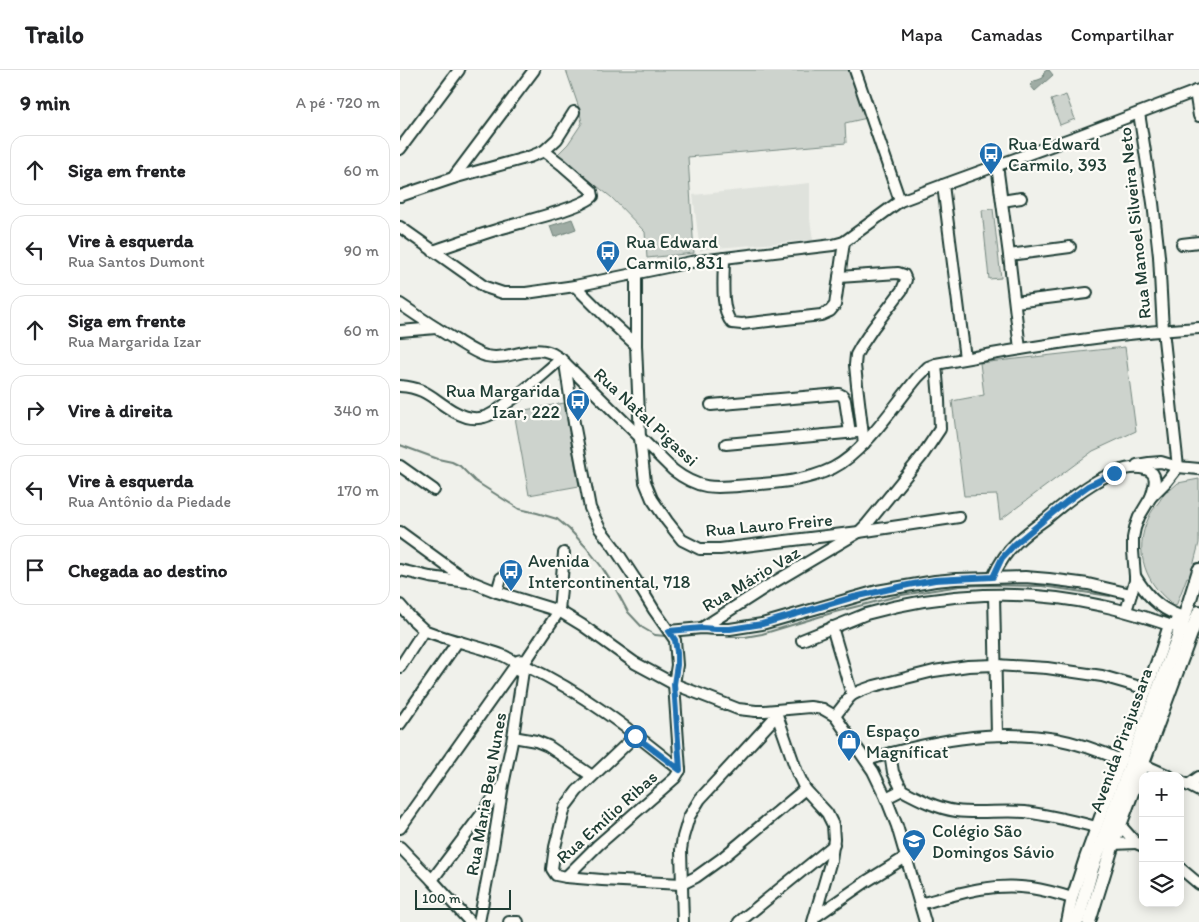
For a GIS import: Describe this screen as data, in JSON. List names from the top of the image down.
{
  "streets": {
    "main road": ["Avenida Pirajussara"],
    "street": [
      "Rua Manoel Silveira Neto",
      "Rua Natal Pigassi",
      "Rua Lauro Freire",
      "Rua Mário Vaz",
      "Rua Maria Beu Nunes",
      "Rua Emílio Ribas"
    ]
  },
  "crossings": [
    ["Rua Natal Pigassi", "Rua Lauro Freire"],
    ["Rua Natal Pigassi", "Rua Mário Vaz"],
    ["Rua Lauro Freire", "Rua Mário Vaz"]
  ],
  "places": {
    "bus stop": [
      "Rua Edward Carmilo, 393",
      "Rua Edward Carmilo, 831",
      "Rua Margarida Izar, 222",
      "Avenida Intercontinental, 718"
    ],
    "shop": ["Espaço Magníficat"],
    "school or university": ["Colégio São Domingos Sávio"]
  },
  "scale_bar": "100 m",
  "page": {
    "header": "Trailo",
    "nav": ["Mapa", "Camadas", "Compartilhar"],
    "heading": ["9 min", "A pé · 720 m"],
    "list": [
      ["Siga em frente", "60 m"],
      ["Vire à esquerda", "Rua Santos Dumont", "90 m"],
      ["Siga em frente", "Rua Margarida Izar", "60 m"],
      ["Vire à direita", "340 m"],
      ["Vire à esquerda", "Rua Antônio da Piedade", "170 m"],
      "Chegada ao destino"
    ],
    "map_buttons": ["+", "−"],
    "scale": "100 m"
  }
}
